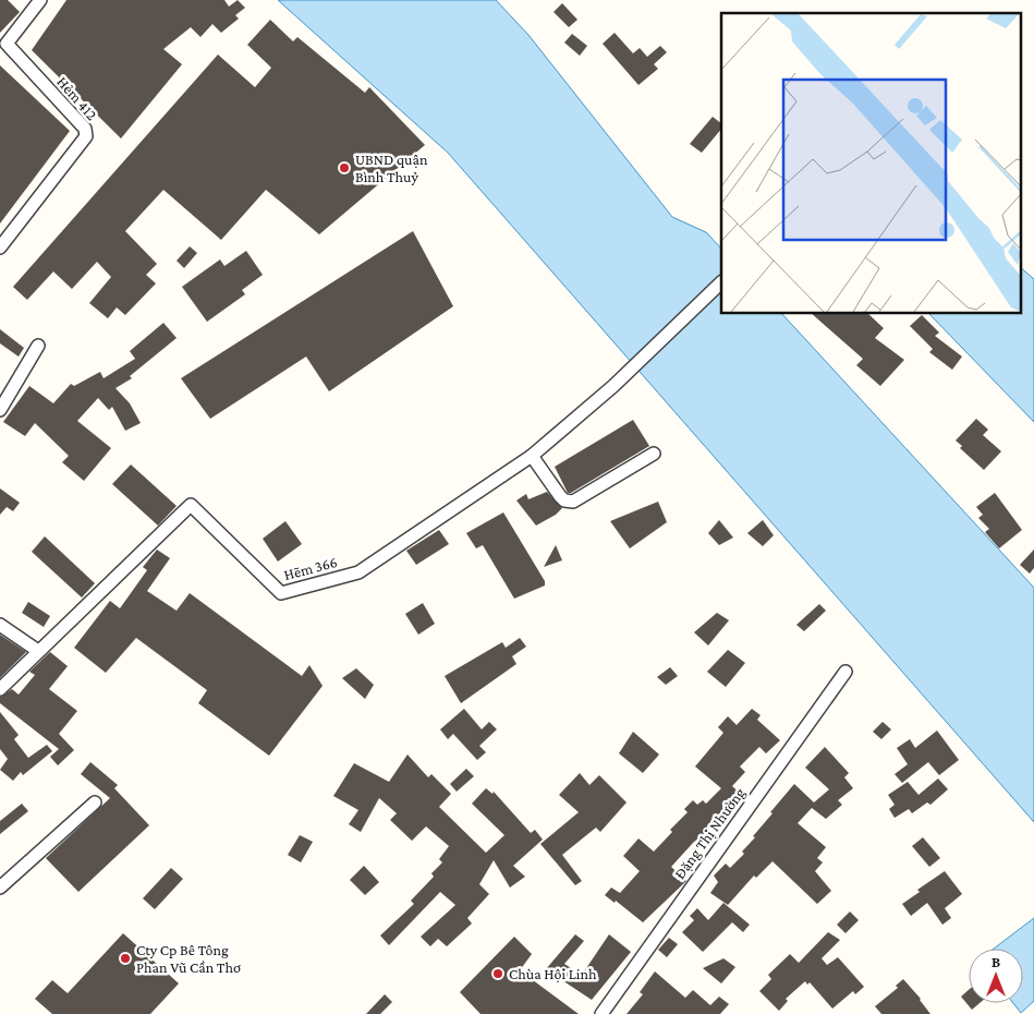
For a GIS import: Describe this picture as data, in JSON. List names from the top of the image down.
{
  "streets": {
    "street": ["Hẻm 412", "Hẽm 366", "Đặng Thị Nhường"]
  },
  "places": ["UBND quận Bình Thuỷ", "Cty Cp Bê Tông Phan Vũ Cần Thơ", "Chùa Hội Linh"],
  "north": "top"
}
